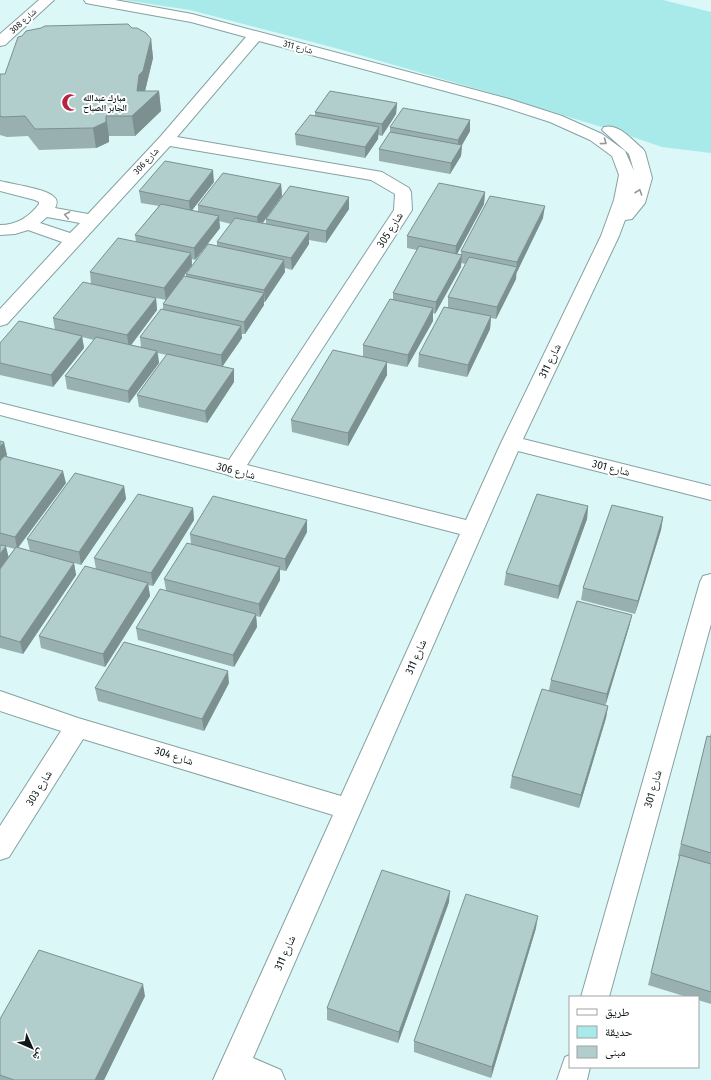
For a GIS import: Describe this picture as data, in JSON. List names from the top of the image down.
{
  "streets": {
    "street": [
      "شارع 308",
      "شارع 311",
      "شارع 306",
      "شارع 305",
      "شارع 301",
      "شارع 304",
      "شارع 303"
    ]
  },
  "crossings": [
    ["شارع 311", "شارع 306"],
    ["شارع 311", "شارع 301"],
    ["شارع 311", "شارع 304"],
    ["شارع 306", "شارع 305"],
    ["شارع 304", "شارع 303"]
  ],
  "places": {
    "mosque": ["مبارك عبدالله الجابر الصباح"]
  },
  "legend": ["طريق", "حديقة", "مبنى"],
  "north": "bottom right"
}
